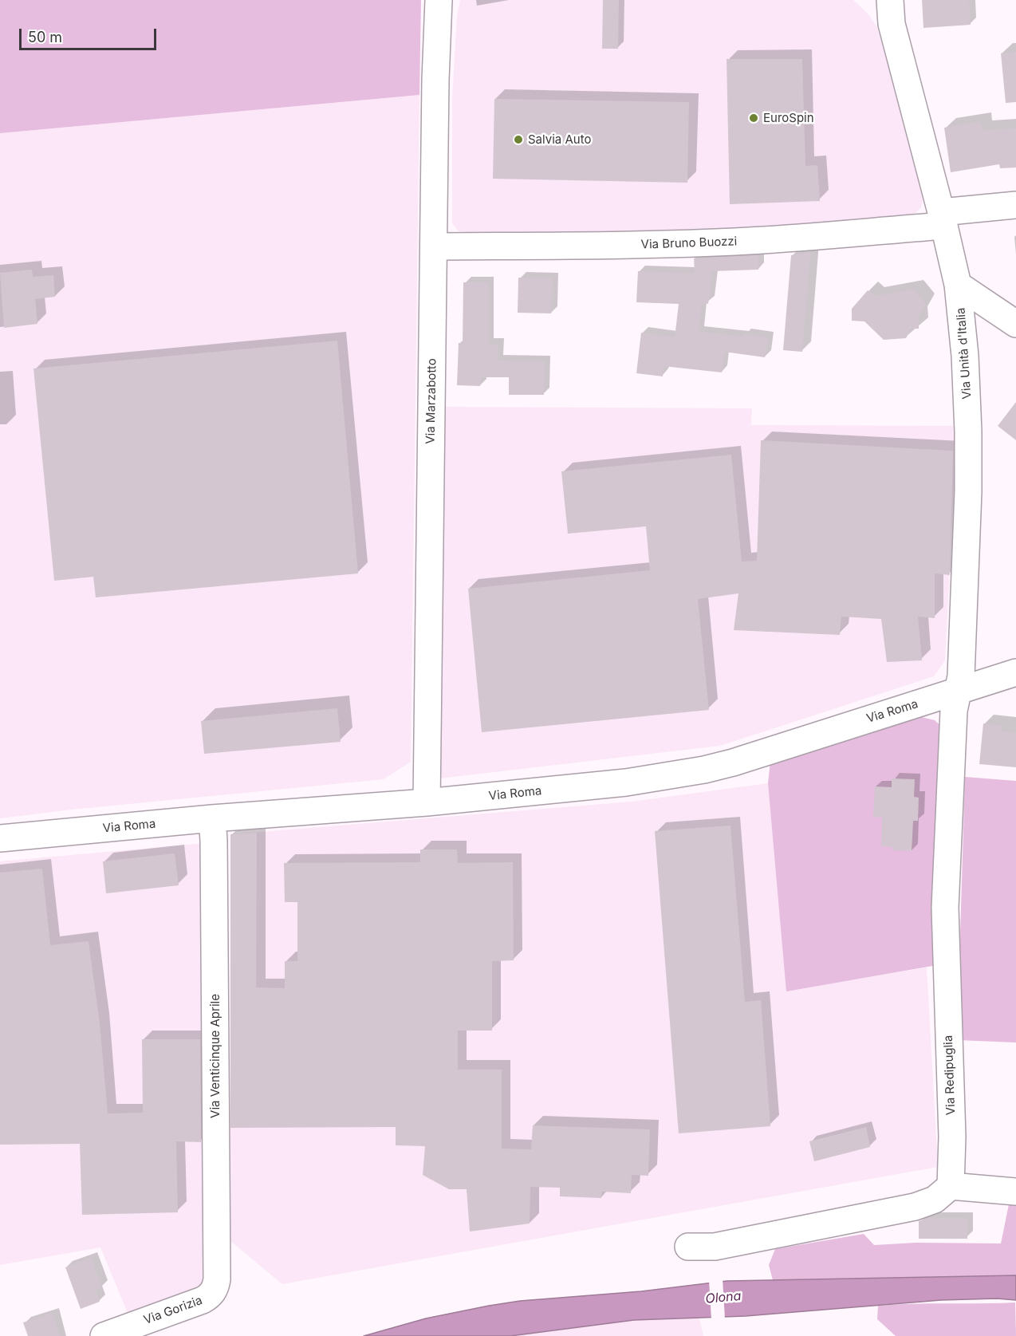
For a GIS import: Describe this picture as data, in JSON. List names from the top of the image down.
{
  "streets": {
    "street": [
      "Via Bruno Buozzi",
      "Via Unità d'Italia",
      "Via Marzabotto",
      "Via Roma",
      "Via Venticinque Aprile",
      "Via Redipuglia",
      "Via Gorizia"
    ]
  },
  "crossings": [
    ["Via Bruno Buozzi", "Via Unità d'Italia"],
    ["Via Bruno Buozzi", "Via Marzabotto"],
    ["Via Unità d'Italia", "Via Roma"],
    ["Via Unità d'Italia", "Via Redipuglia"],
    ["Via Marzabotto", "Via Roma"],
    ["Via Roma", "Via Venticinque Aprile"],
    ["Via Roma", "Via Redipuglia"],
    ["Via Venticinque Aprile", "Via Gorizia"]
  ],
  "water": ["Olona"],
  "places": ["EuroSpin", "Salvia Auto"],
  "scale_bar": "50 m"
}
